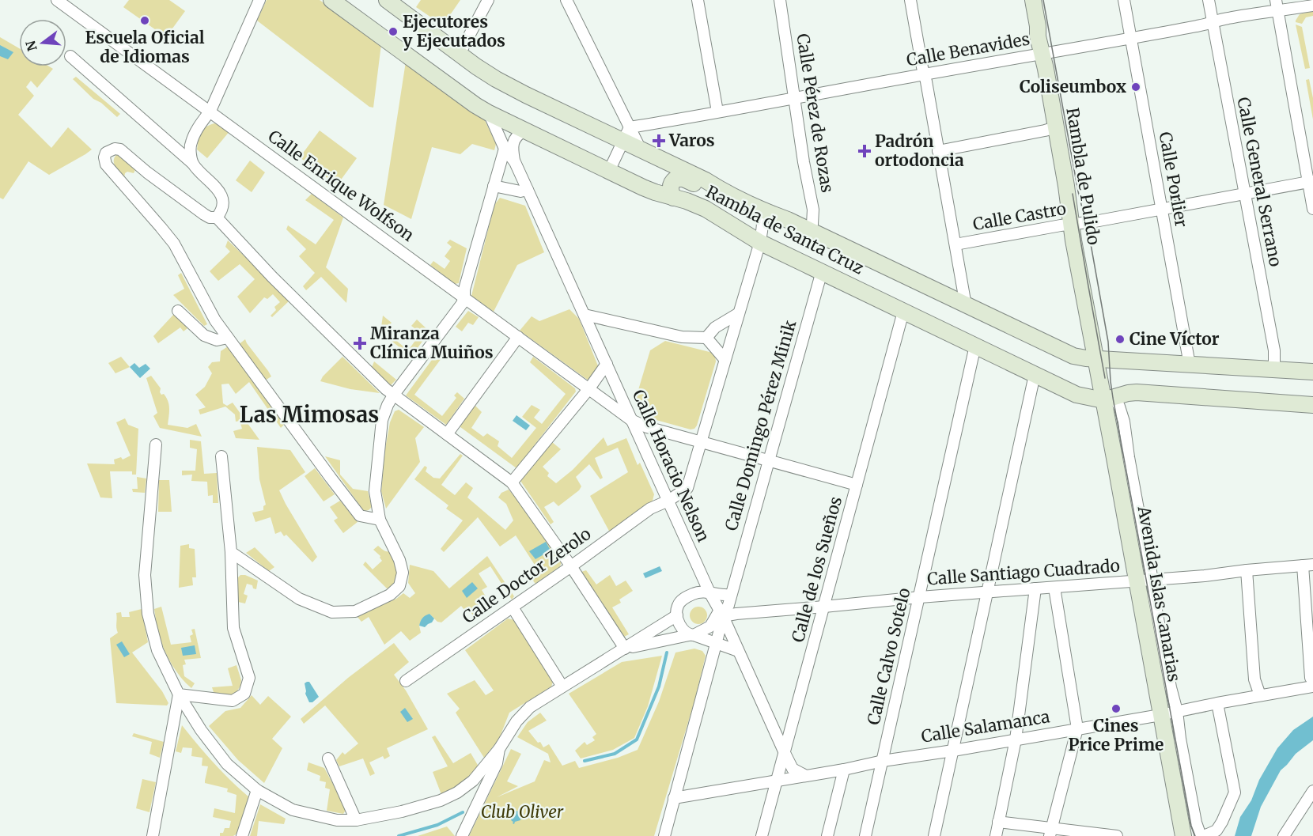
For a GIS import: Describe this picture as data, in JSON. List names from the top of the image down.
{
  "streets": {
    "main road": ["Rambla de Pulido", "Rambla de Santa Cruz", "Avenida Islas Canarias"],
    "street": [
      "Calle Benavides",
      "Calle Pérez de Rozas",
      "Calle Porlier",
      "Calle General Serrano",
      "Calle Enrique Wolfson",
      "Calle Castro",
      "Calle Domingo Pérez Minik",
      "Calle Horacio Nelson",
      "Calle de los Sueños",
      "Calle Santiago Cuadrado",
      "Calle Doctor Zerolo",
      "Calle Calvo Sotelo",
      "Calle Salamanca"
    ]
  },
  "crossings": [
    ["Calle Benavides", "Calle Pérez de Rozas"],
    ["Calle Benavides", "Rambla de Pulido"],
    ["Calle Benavides", "Calle Porlier"],
    ["Calle Benavides", "Calle General Serrano"],
    ["Calle Benavides", "Rambla de Santa Cruz"],
    ["Calle Pérez de Rozas", "Rambla de Santa Cruz"],
    ["Rambla de Pulido", "Calle Castro"],
    ["Rambla de Pulido", "Rambla de Santa Cruz"],
    ["Rambla de Pulido", "Avenida Islas Canarias"],
    ["Calle Porlier", "Calle Castro"],
    ["Calle Porlier", "Rambla de Santa Cruz"],
    ["Calle General Serrano", "Calle Castro"],
    ["Calle General Serrano", "Rambla de Santa Cruz"],
    ["Calle Enrique Wolfson", "Calle Domingo Pérez Minik"],
    ["Calle Enrique Wolfson", "Calle Horacio Nelson"],
    ["Calle Enrique Wolfson", "Calle de los Sueños"],
    ["Calle Enrique Wolfson", "Calle Doctor Zerolo"],
    ["Rambla de Santa Cruz", "Calle Domingo Pérez Minik"],
    ["Rambla de Santa Cruz", "Calle de los Sueños"],
    ["Rambla de Santa Cruz", "Calle Doctor Zerolo"],
    ["Rambla de Santa Cruz", "Avenida Islas Canarias"],
    ["Rambla de Santa Cruz", "Calle Calvo Sotelo"],
    ["Calle Domingo Pérez Minik", "Calle Horacio Nelson"],
    ["Calle Domingo Pérez Minik", "Calle Santiago Cuadrado"],
    ["Calle Domingo Pérez Minik", "Calle Salamanca"],
    ["Calle Horacio Nelson", "Calle de los Sueños"],
    ["Calle Horacio Nelson", "Calle Santiago Cuadrado"],
    ["Calle Horacio Nelson", "Calle Doctor Zerolo"],
    ["Calle Horacio Nelson", "Calle Salamanca"],
    ["Calle de los Sueños", "Calle Santiago Cuadrado"],
    ["Calle de los Sueños", "Calle Salamanca"],
    ["Calle Santiago Cuadrado", "Avenida Islas Canarias"],
    ["Calle Santiago Cuadrado", "Calle Calvo Sotelo"],
    ["Avenida Islas Canarias", "Calle Salamanca"],
    ["Calle Calvo Sotelo", "Calle Salamanca"]
  ],
  "districts": ["Las Mimosas"],
  "parks": ["Club Oliver"],
  "places": {
    "other": [
      "Escuela Oficial de Idiomas",
      "Ejecutores y Ejecutados",
      "Coliseumbox",
      "Cine Víctor",
      "Cines Price Prime"
    ],
    "health": ["Varos", "Padrón ortodoncia", "Miranza Clínica Muiños"]
  },
  "north": "left"
}
